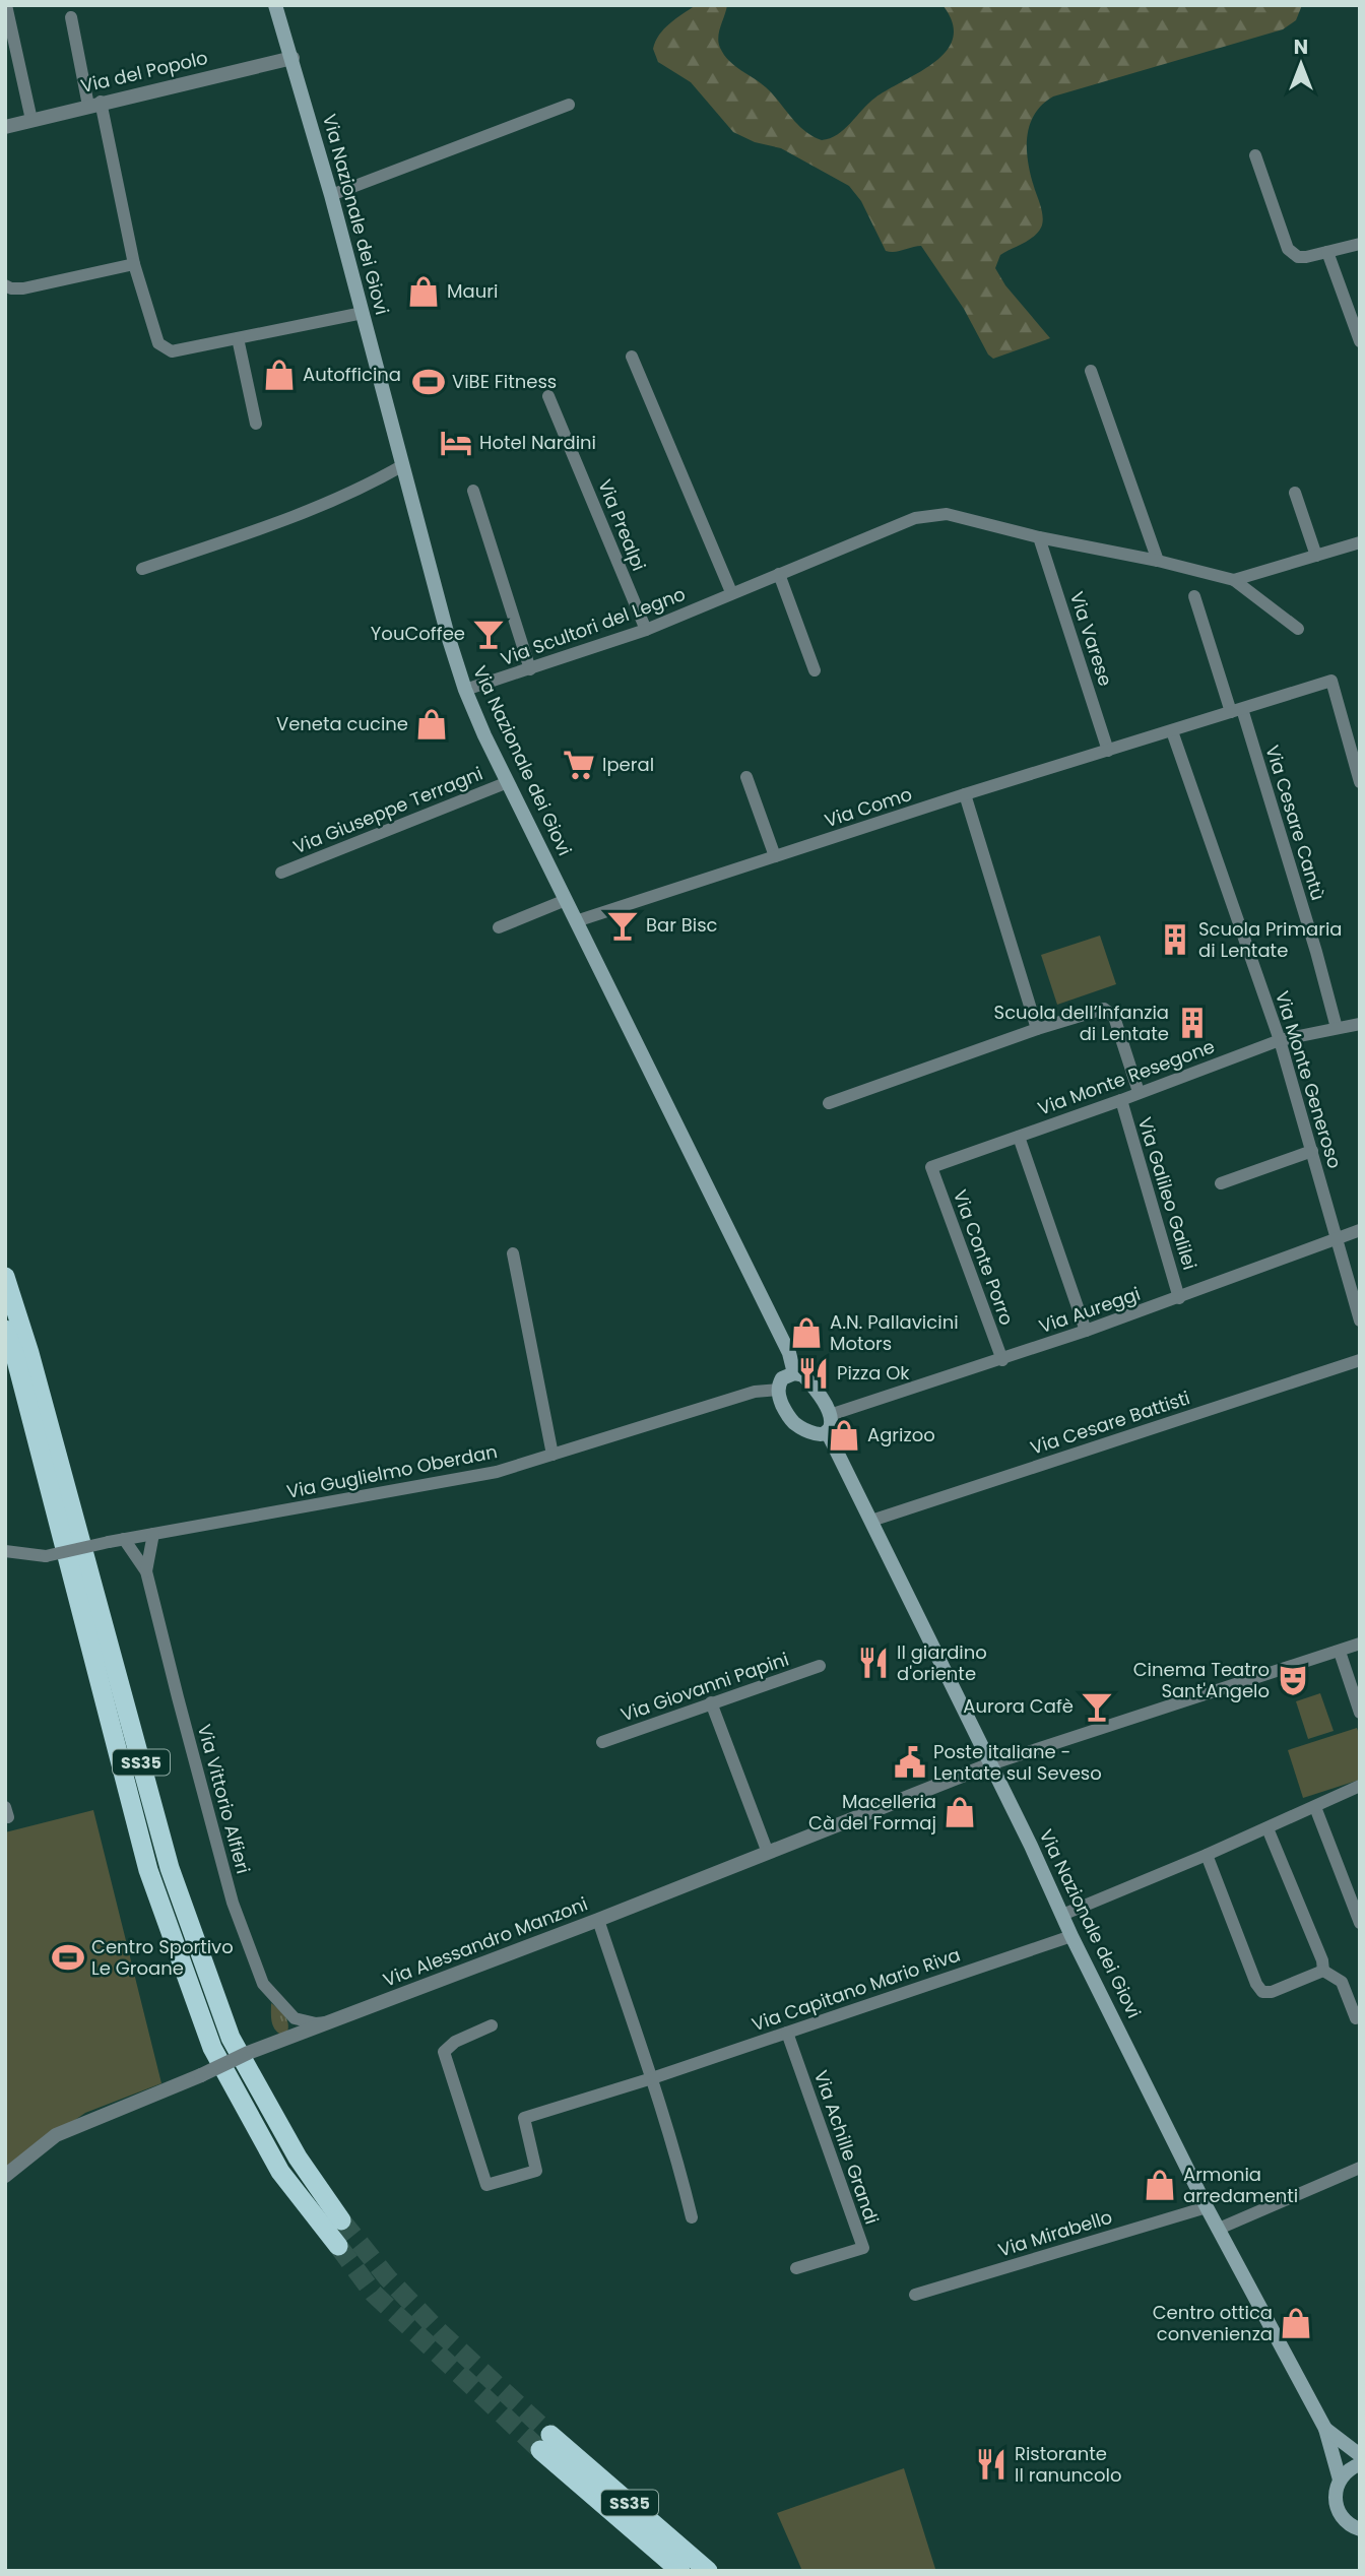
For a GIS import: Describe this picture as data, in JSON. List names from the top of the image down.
{
  "streets": {
    "highway": ["SS35"],
    "main road": ["Via Nazionale dei Giovi"],
    "street": [
      "Via del Popolo",
      "Via Prealpi",
      "Via Scultori del Legno",
      "Via Varese",
      "Via Como",
      "Via Giuseppe Terragni",
      "Via Cesare Cantù",
      "Via Monte Resegone",
      "Via Monte Generoso",
      "Via Galileo Galilei",
      "Via Conte Porro",
      "Via Aureggi",
      "Via Cesare Battisti",
      "Via Guglielmo Oberdan",
      "Via Giovanni Papini",
      "Via Vittorio Alfieri",
      "Via Alessandro Manzoni",
      "Via Capitano Mario Riva",
      "Via Achille Grandi",
      "Via Mirabello"
    ]
  },
  "crossings": [
    ["Via del Popolo", "Via Nazionale dei Giovi"],
    ["Via Nazionale dei Giovi", "Via Scultori del Legno"],
    ["Via Nazionale dei Giovi", "Via Como"],
    ["Via Nazionale dei Giovi", "Via Giuseppe Terragni"],
    ["Via Nazionale dei Giovi", "Via Aureggi"],
    ["Via Nazionale dei Giovi", "Via Cesare Battisti"],
    ["Via Nazionale dei Giovi", "Via Alessandro Manzoni"],
    ["Via Nazionale dei Giovi", "Via Capitano Mario Riva"],
    ["Via Nazionale dei Giovi", "Via Mirabello"],
    ["Via Prealpi", "Via Scultori del Legno"],
    ["Via Scultori del Legno", "Via Varese"],
    ["Via Varese", "Via Como"],
    ["Via Como", "Via Cesare Cantù"],
    ["Via Como", "Via Monte Generoso"],
    ["Via Cesare Cantù", "Via Monte Resegone"],
    ["Via Monte Resegone", "Via Monte Generoso"],
    ["Via Monte Resegone", "Via Galileo Galilei"],
    ["Via Monte Resegone", "Via Conte Porro"],
    ["Via Monte Generoso", "Via Aureggi"],
    ["Via Galileo Galilei", "Via Aureggi"],
    ["Via Conte Porro", "Via Aureggi"],
    ["Via Guglielmo Oberdan", "Via Vittorio Alfieri"],
    ["Via Vittorio Alfieri", "Via Alessandro Manzoni"],
    ["Via Capitano Mario Riva", "Via Achille Grandi"]
  ],
  "places": {
    "shop": [
      "Mauri",
      "Autofficina",
      "Veneta cucine",
      "A.N. Pallavicini Motors",
      "Agrizoo",
      "Macelleria Cà del Formaj",
      "Armonia arredamenti",
      "Centro ottica convenienza"
    ],
    "sports": ["ViBE Fitness", "Centro Sportivo Le Groane"],
    "hotel": ["Hotel Nardini"],
    "bar": ["YouCoffee", "Bar Bisc", "Aurora Cafè"],
    "supermarket": ["Iperal"],
    "building": ["Scuola Primaria di Lentate", "Scuola dell’Infanzia di Lentate"],
    "restaurant": ["Pizza Ok", "Il giardino d'oriente", "Ristorante Il ranuncolo"],
    "theatre": ["Cinema Teatro Sant'Angelo"],
    "public building": ["Poste italiane - Lentate sul Seveso"]
  },
  "north": "top"
}
